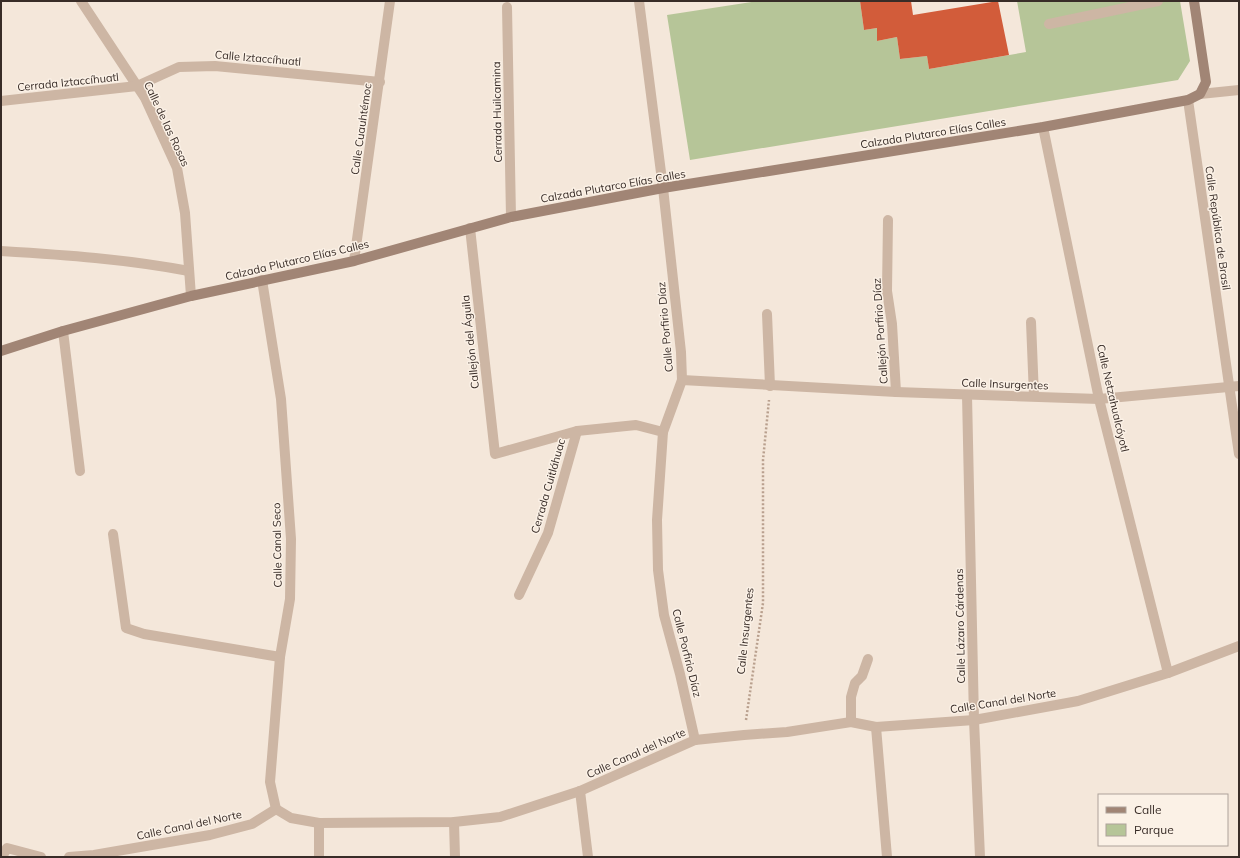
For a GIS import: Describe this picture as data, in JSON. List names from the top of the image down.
{
  "streets": {
    "main road": ["Calzada Plutarco Elías Calles"],
    "street": [
      "Calle Iztaccíhuatl",
      "Cerrada Iztaccíhuatl",
      "Cerrada Huilcamina",
      "Calle de las Rosas",
      "Calle Cuauhtémoc",
      "Calle República de Brasil",
      "Calle Porfirio Díaz",
      "Callejón Porfirio Díaz",
      "Callejón del Águila",
      "Calle Insurgentes",
      "Calle Netzahualcóyotl",
      "Cerrada Cuitláhuac",
      "Calle Canal Seco",
      "Calle Lázaro Cárdenas",
      "Calle Canal del Norte"
    ]
  },
  "crossings": [
    ["Calle Iztaccíhuatl", "Cerrada Iztaccíhuatl"],
    ["Calle Iztaccíhuatl", "Calle de las Rosas"],
    ["Calle Iztaccíhuatl", "Calle Cuauhtémoc"],
    ["Cerrada Iztaccíhuatl", "Calle de las Rosas"],
    ["Cerrada Huilcamina", "Calzada Plutarco Elías Calles"],
    ["Calle de las Rosas", "Calzada Plutarco Elías Calles"],
    ["Calle Cuauhtémoc", "Calzada Plutarco Elías Calles"],
    ["Calzada Plutarco Elías Calles", "Calle República de Brasil"],
    ["Calzada Plutarco Elías Calles", "Calle Porfirio Díaz"],
    ["Calzada Plutarco Elías Calles", "Callejón del Águila"],
    ["Calzada Plutarco Elías Calles", "Calle Netzahualcóyotl"],
    ["Calzada Plutarco Elías Calles", "Calle Canal Seco"],
    ["Calle República de Brasil", "Calle Insurgentes"],
    ["Calle Porfirio Díaz", "Calle Insurgentes"],
    ["Calle Porfirio Díaz", "Calle Canal del Norte"],
    ["Callejón Porfirio Díaz", "Calle Insurgentes"],
    ["Callejón del Águila", "Cerrada Cuitláhuac"],
    ["Calle Insurgentes", "Calle Netzahualcóyotl"],
    ["Calle Insurgentes", "Calle Lázaro Cárdenas"],
    ["Calle Insurgentes", "Calle Canal del Norte"],
    ["Calle Netzahualcóyotl", "Calle Canal del Norte"],
    ["Calle Canal Seco", "Calle Canal del Norte"],
    ["Calle Lázaro Cárdenas", "Calle Canal del Norte"]
  ],
  "legend": ["Calle", "Parque"]
}
